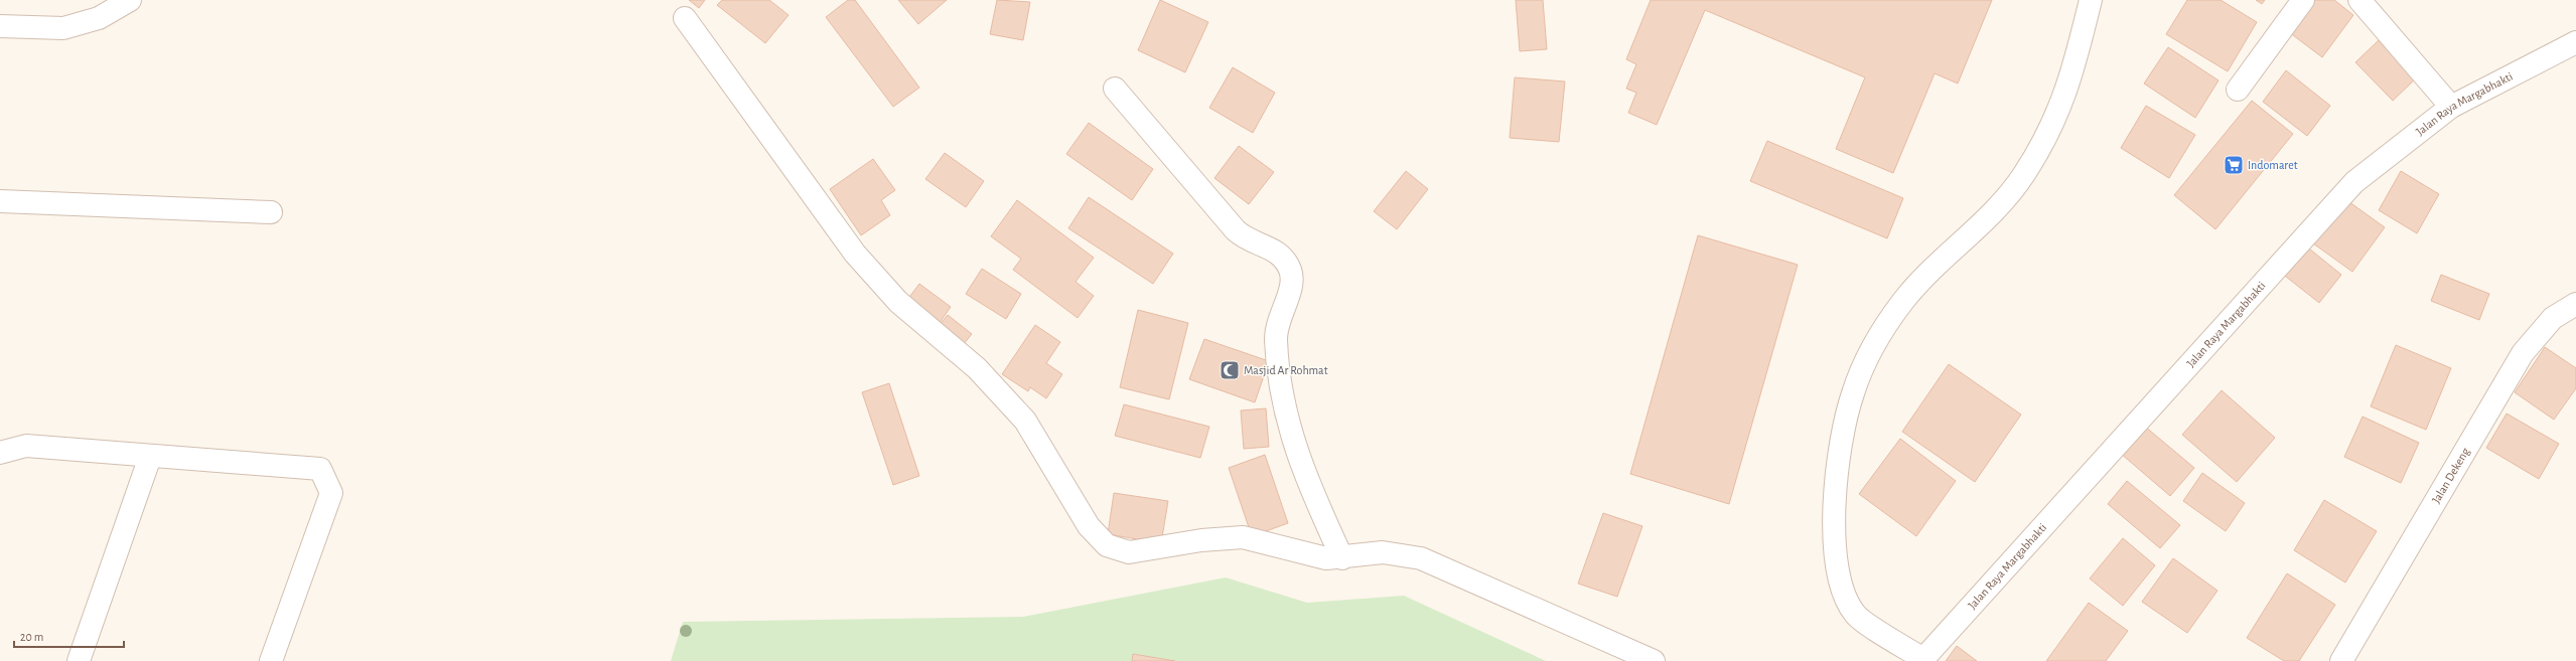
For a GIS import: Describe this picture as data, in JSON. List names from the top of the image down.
{
  "streets": {
    "street": ["Jalan Raya Margabhakti", "Jalan Dekeng"]
  },
  "places": {
    "supermarket": ["Indomaret"],
    "mosque": ["Masjid Ar Rohmat"]
  },
  "scale_bar": "20 m"
}
